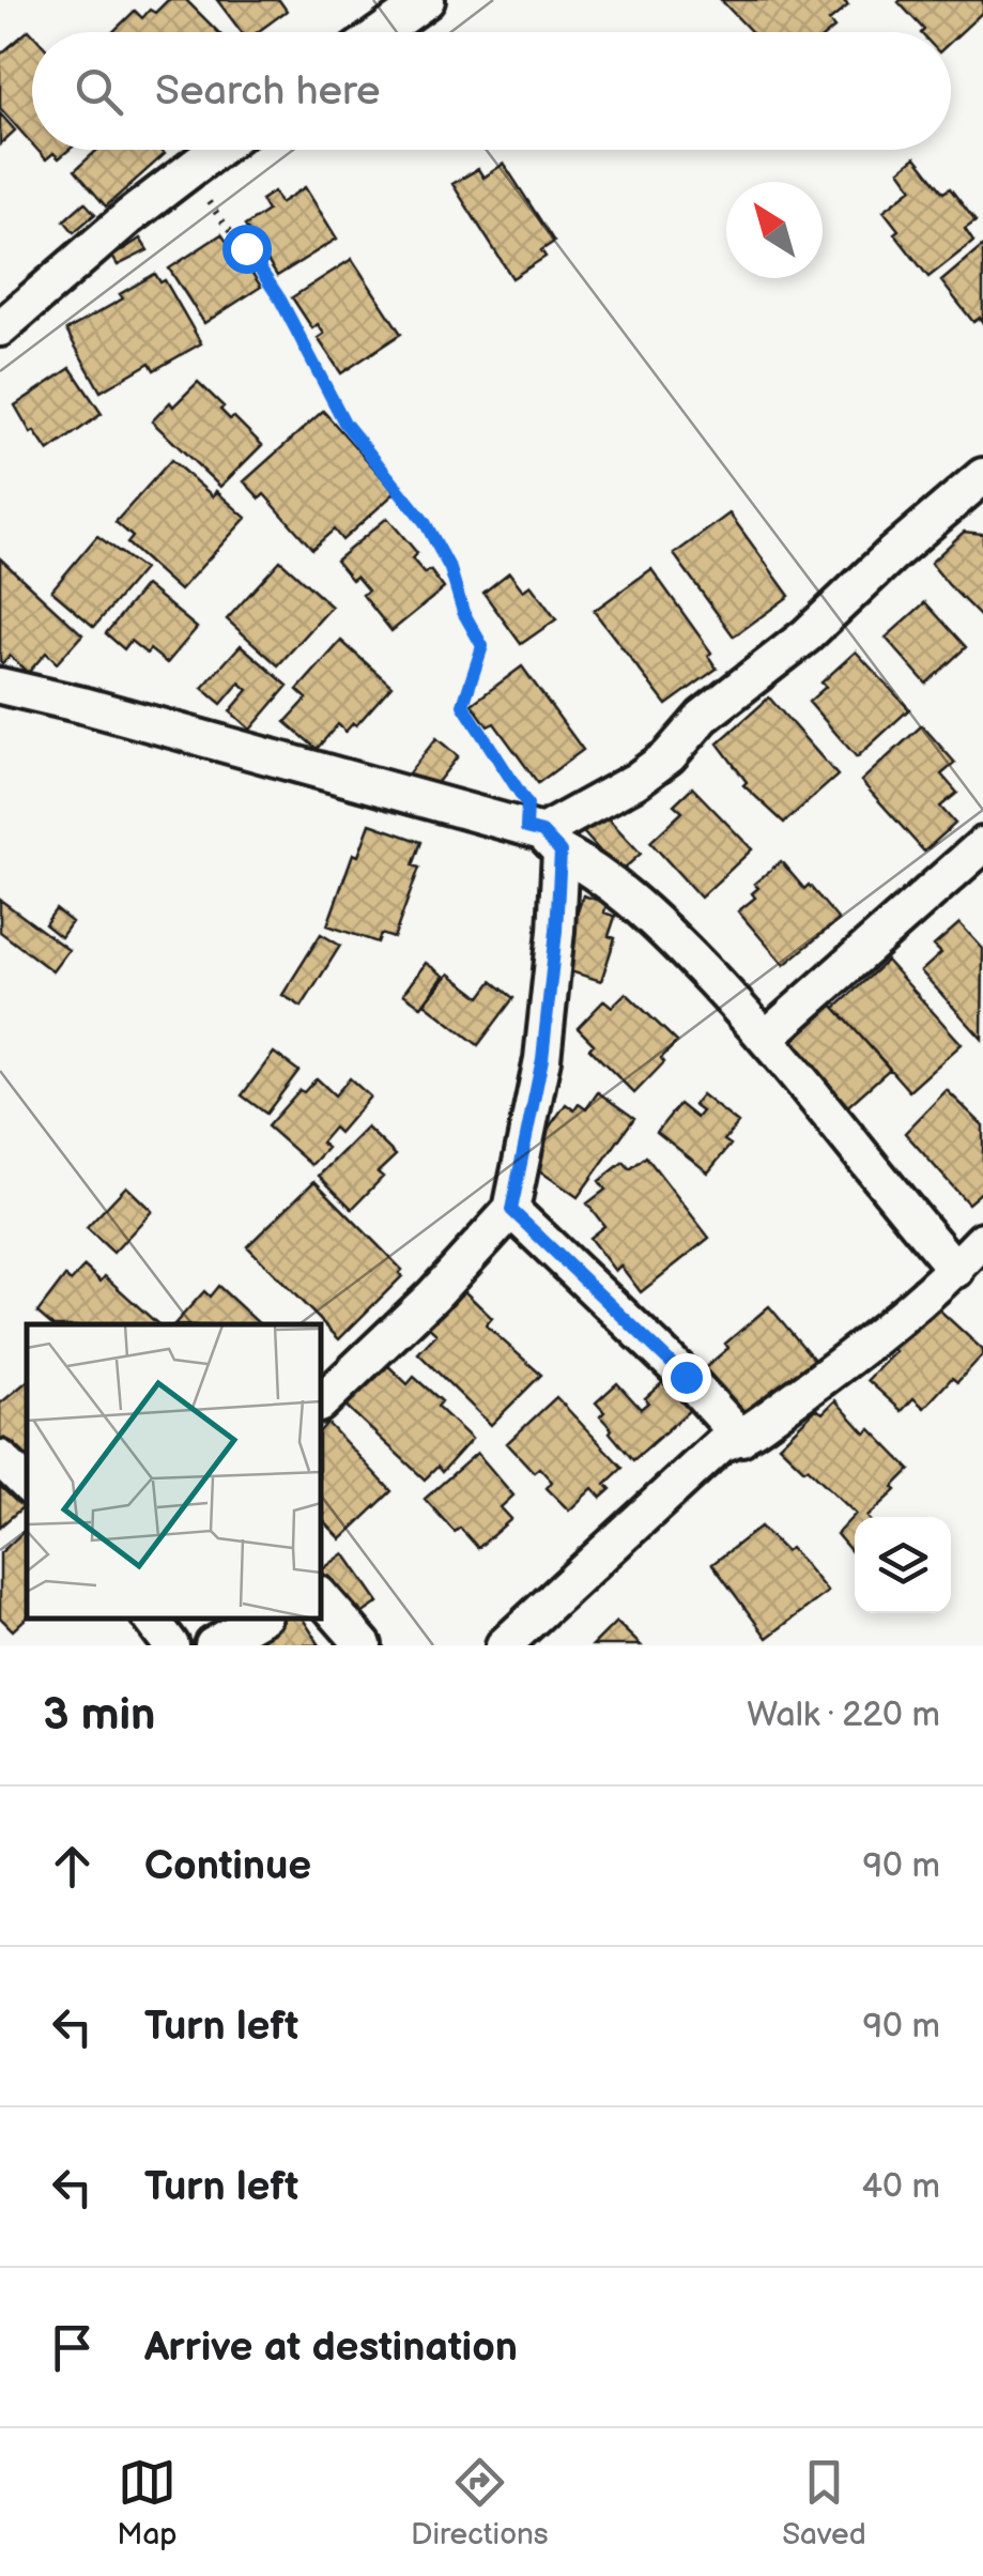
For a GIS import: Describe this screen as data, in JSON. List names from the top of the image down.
{
  "north": "top left",
  "page": {
    "search": "Search here",
    "heading": ["3 min", "Walk · 220 m"],
    "list": [
      ["Continue", "90 m"],
      ["Turn left", "90 m"],
      ["Turn left", "40 m"],
      "Arrive at destination"
    ],
    "nav": ["Map", "Directions", "Saved"]
  }
}
